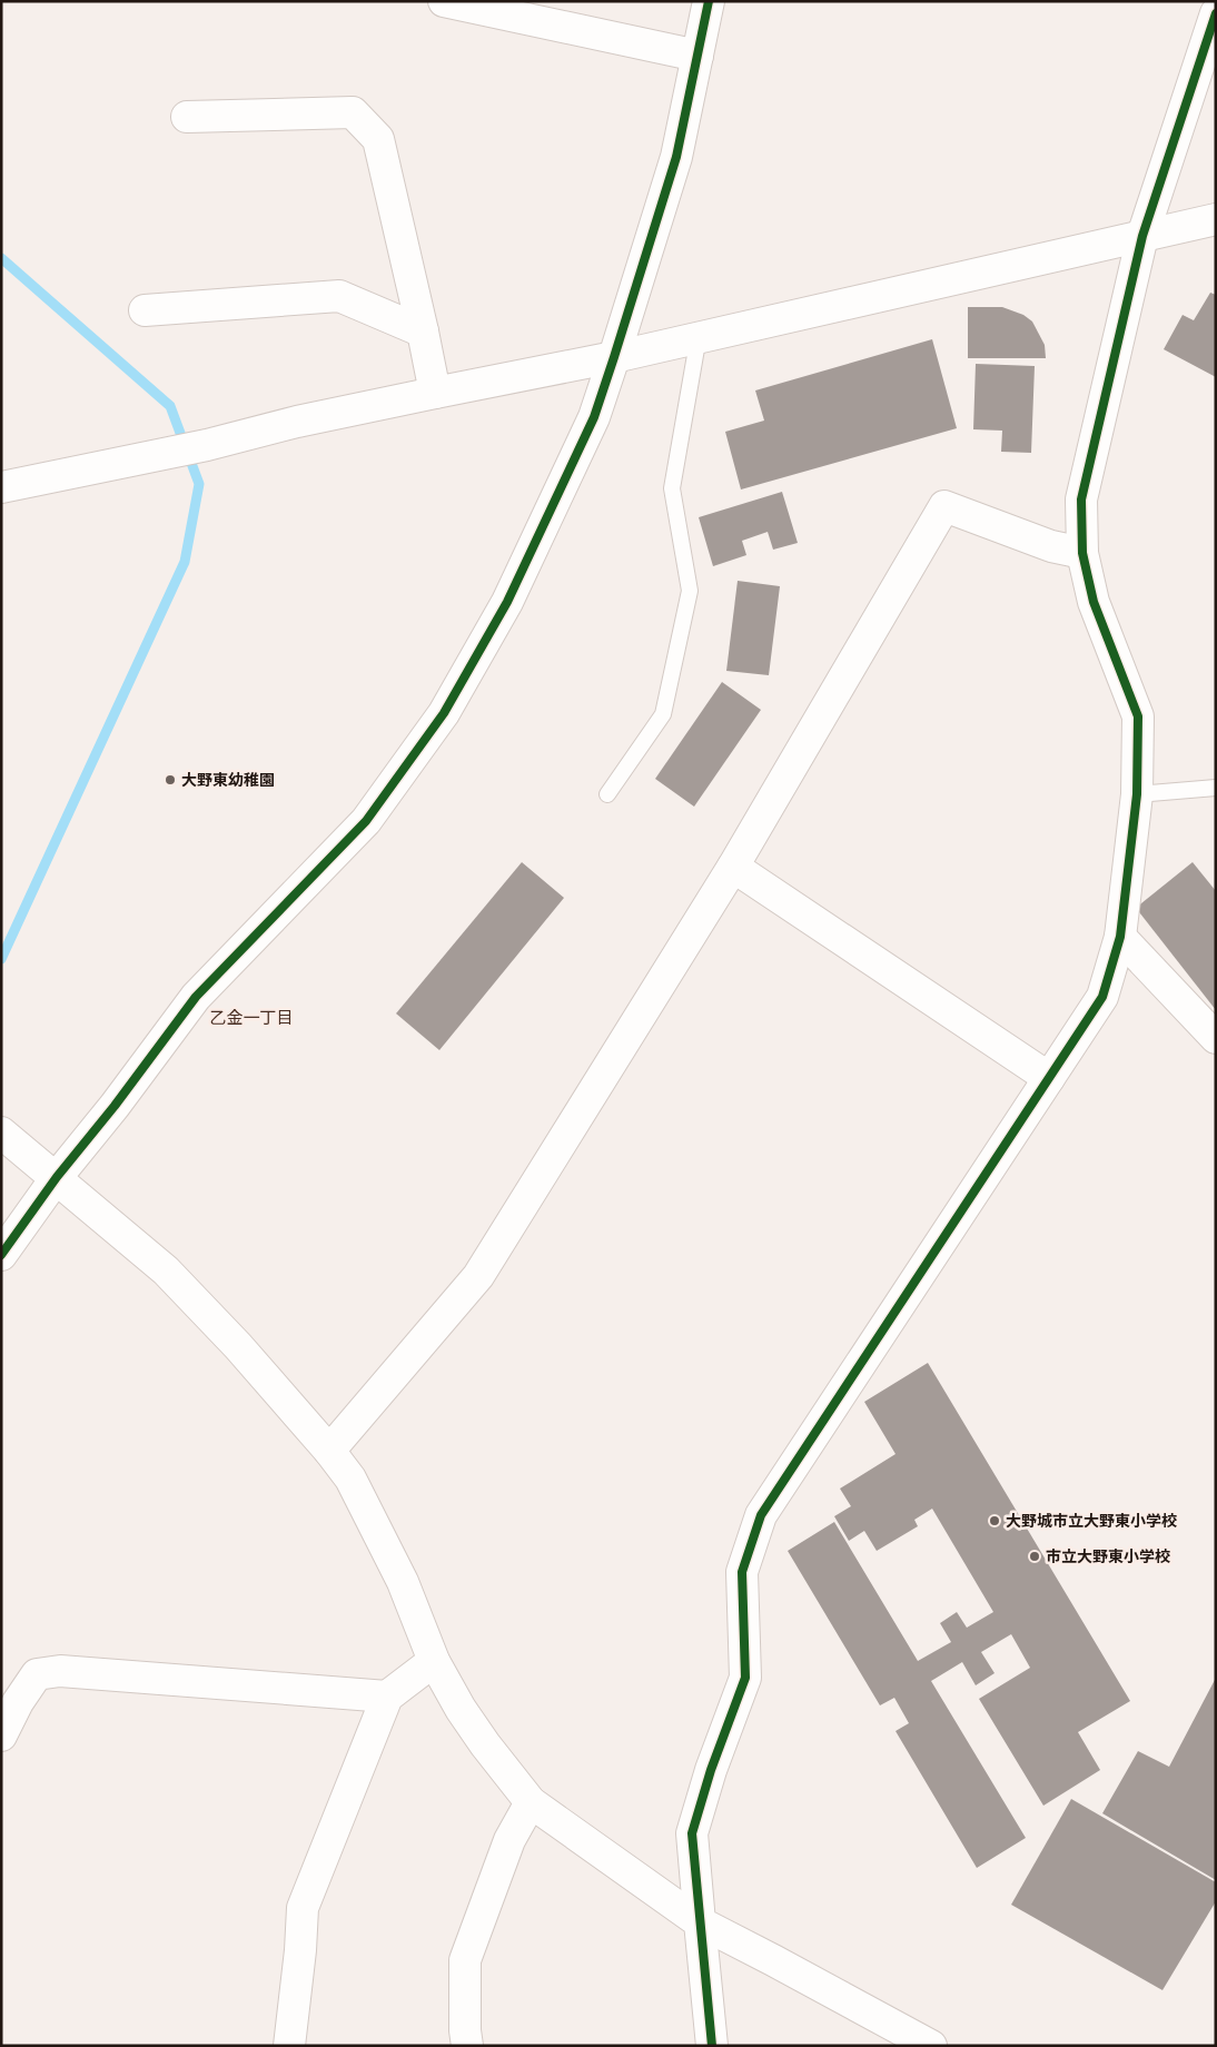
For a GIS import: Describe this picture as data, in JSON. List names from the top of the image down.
{
  "districts": ["乙金一丁目"],
  "places": ["大野東幼稚園", "大野城市立大野東小学校", "市立大野東小学校"]
}
